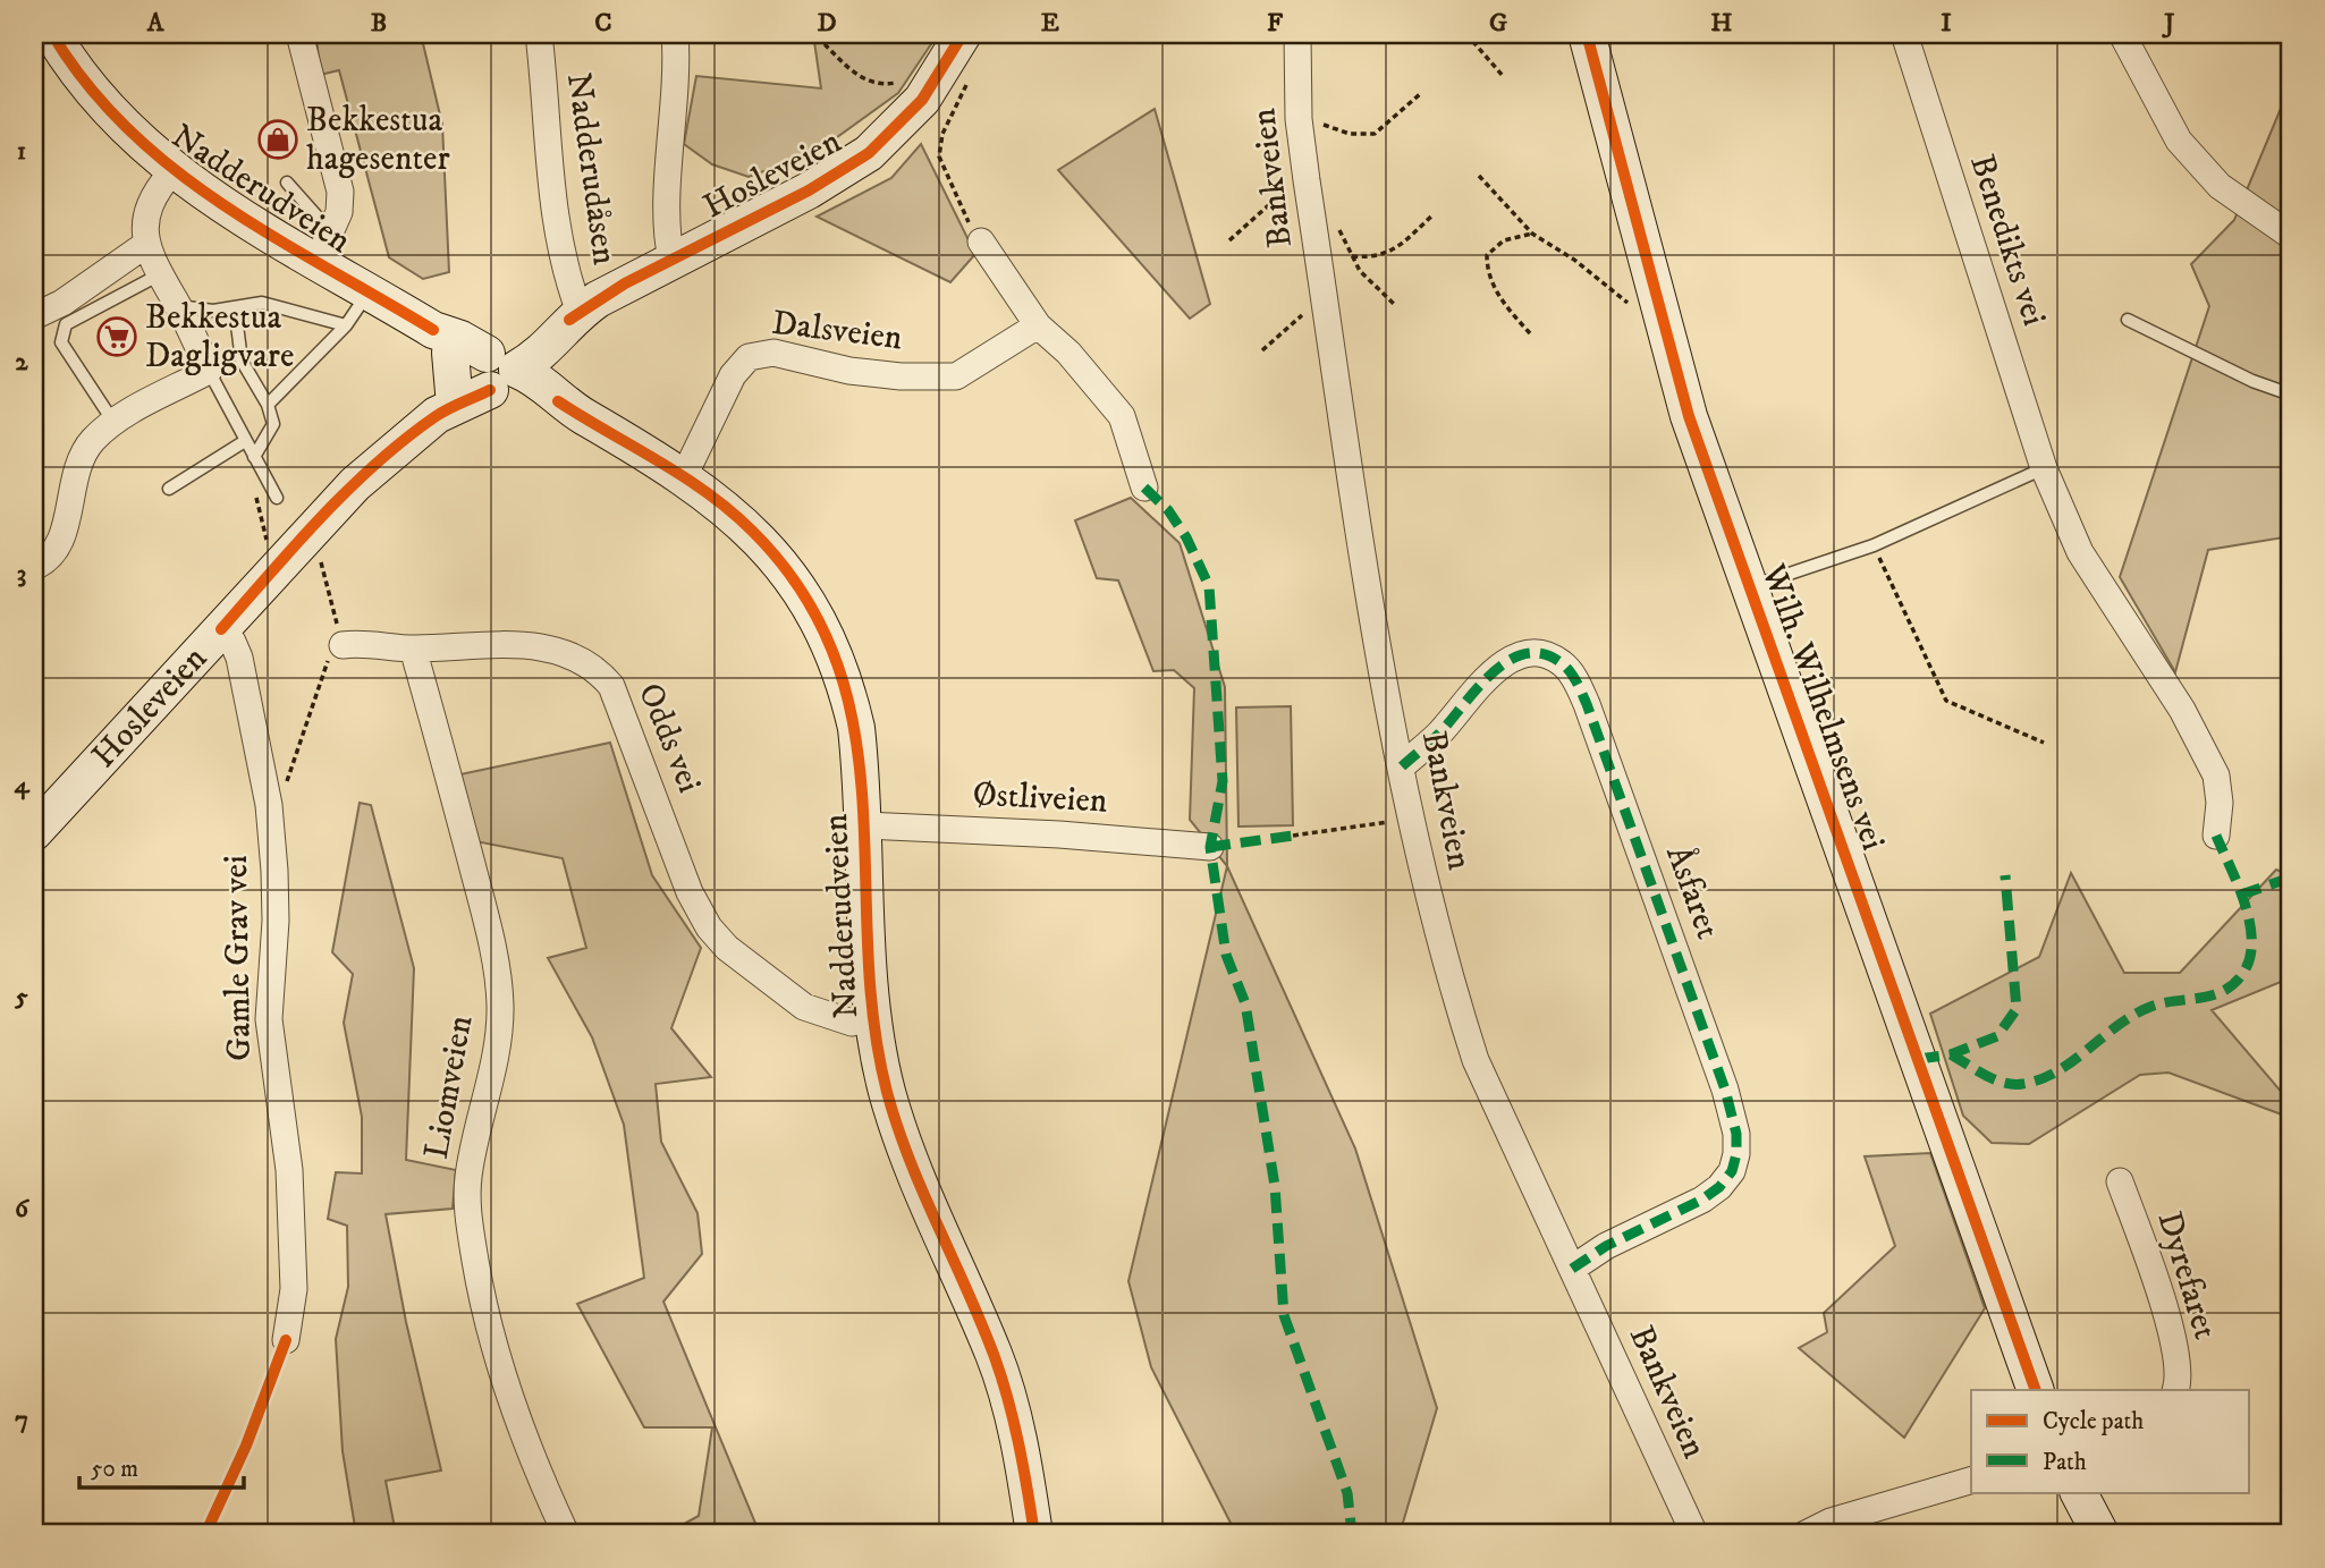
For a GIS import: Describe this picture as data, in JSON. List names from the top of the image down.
{
  "streets": {
    "main road": ["Hosleveien", "Nadderudveien", "Wilh. Wilhelmsens vei"],
    "street": [
      "Nadderudåsen",
      "Bankveien",
      "Benedikts vei",
      "Dalsveien",
      "Odds vei",
      "Østliveien",
      "Åsfaret",
      "Gamle Grav vei",
      "Liomveien",
      "Dyrefaret"
    ]
  },
  "crossings": [
    ["Nadderudåsen", "Hosleveien"],
    ["Hosleveien", "Nadderudveien"],
    ["Hosleveien", "Gamle Grav vei"],
    ["Bankveien", "Åsfaret"],
    ["Nadderudveien", "Dalsveien"],
    ["Nadderudveien", "Odds vei"],
    ["Nadderudveien", "Østliveien"],
    ["Odds vei", "Liomveien"]
  ],
  "places": {
    "shop": ["Bekkestua hagesenter"],
    "supermarket": ["Bekkestua Dagligvare"]
  },
  "legend": ["Cycle path", "Path"],
  "scale_bar": "50 m",
  "grid": {
    "columns": [
      "A",
      "B",
      "C",
      "D",
      "E",
      "F",
      "G",
      "H",
      "I",
      "J"
    ],
    "rows": [
      "1",
      "2",
      "3",
      "4",
      "5",
      "6",
      "7"
    ]
  }
}
